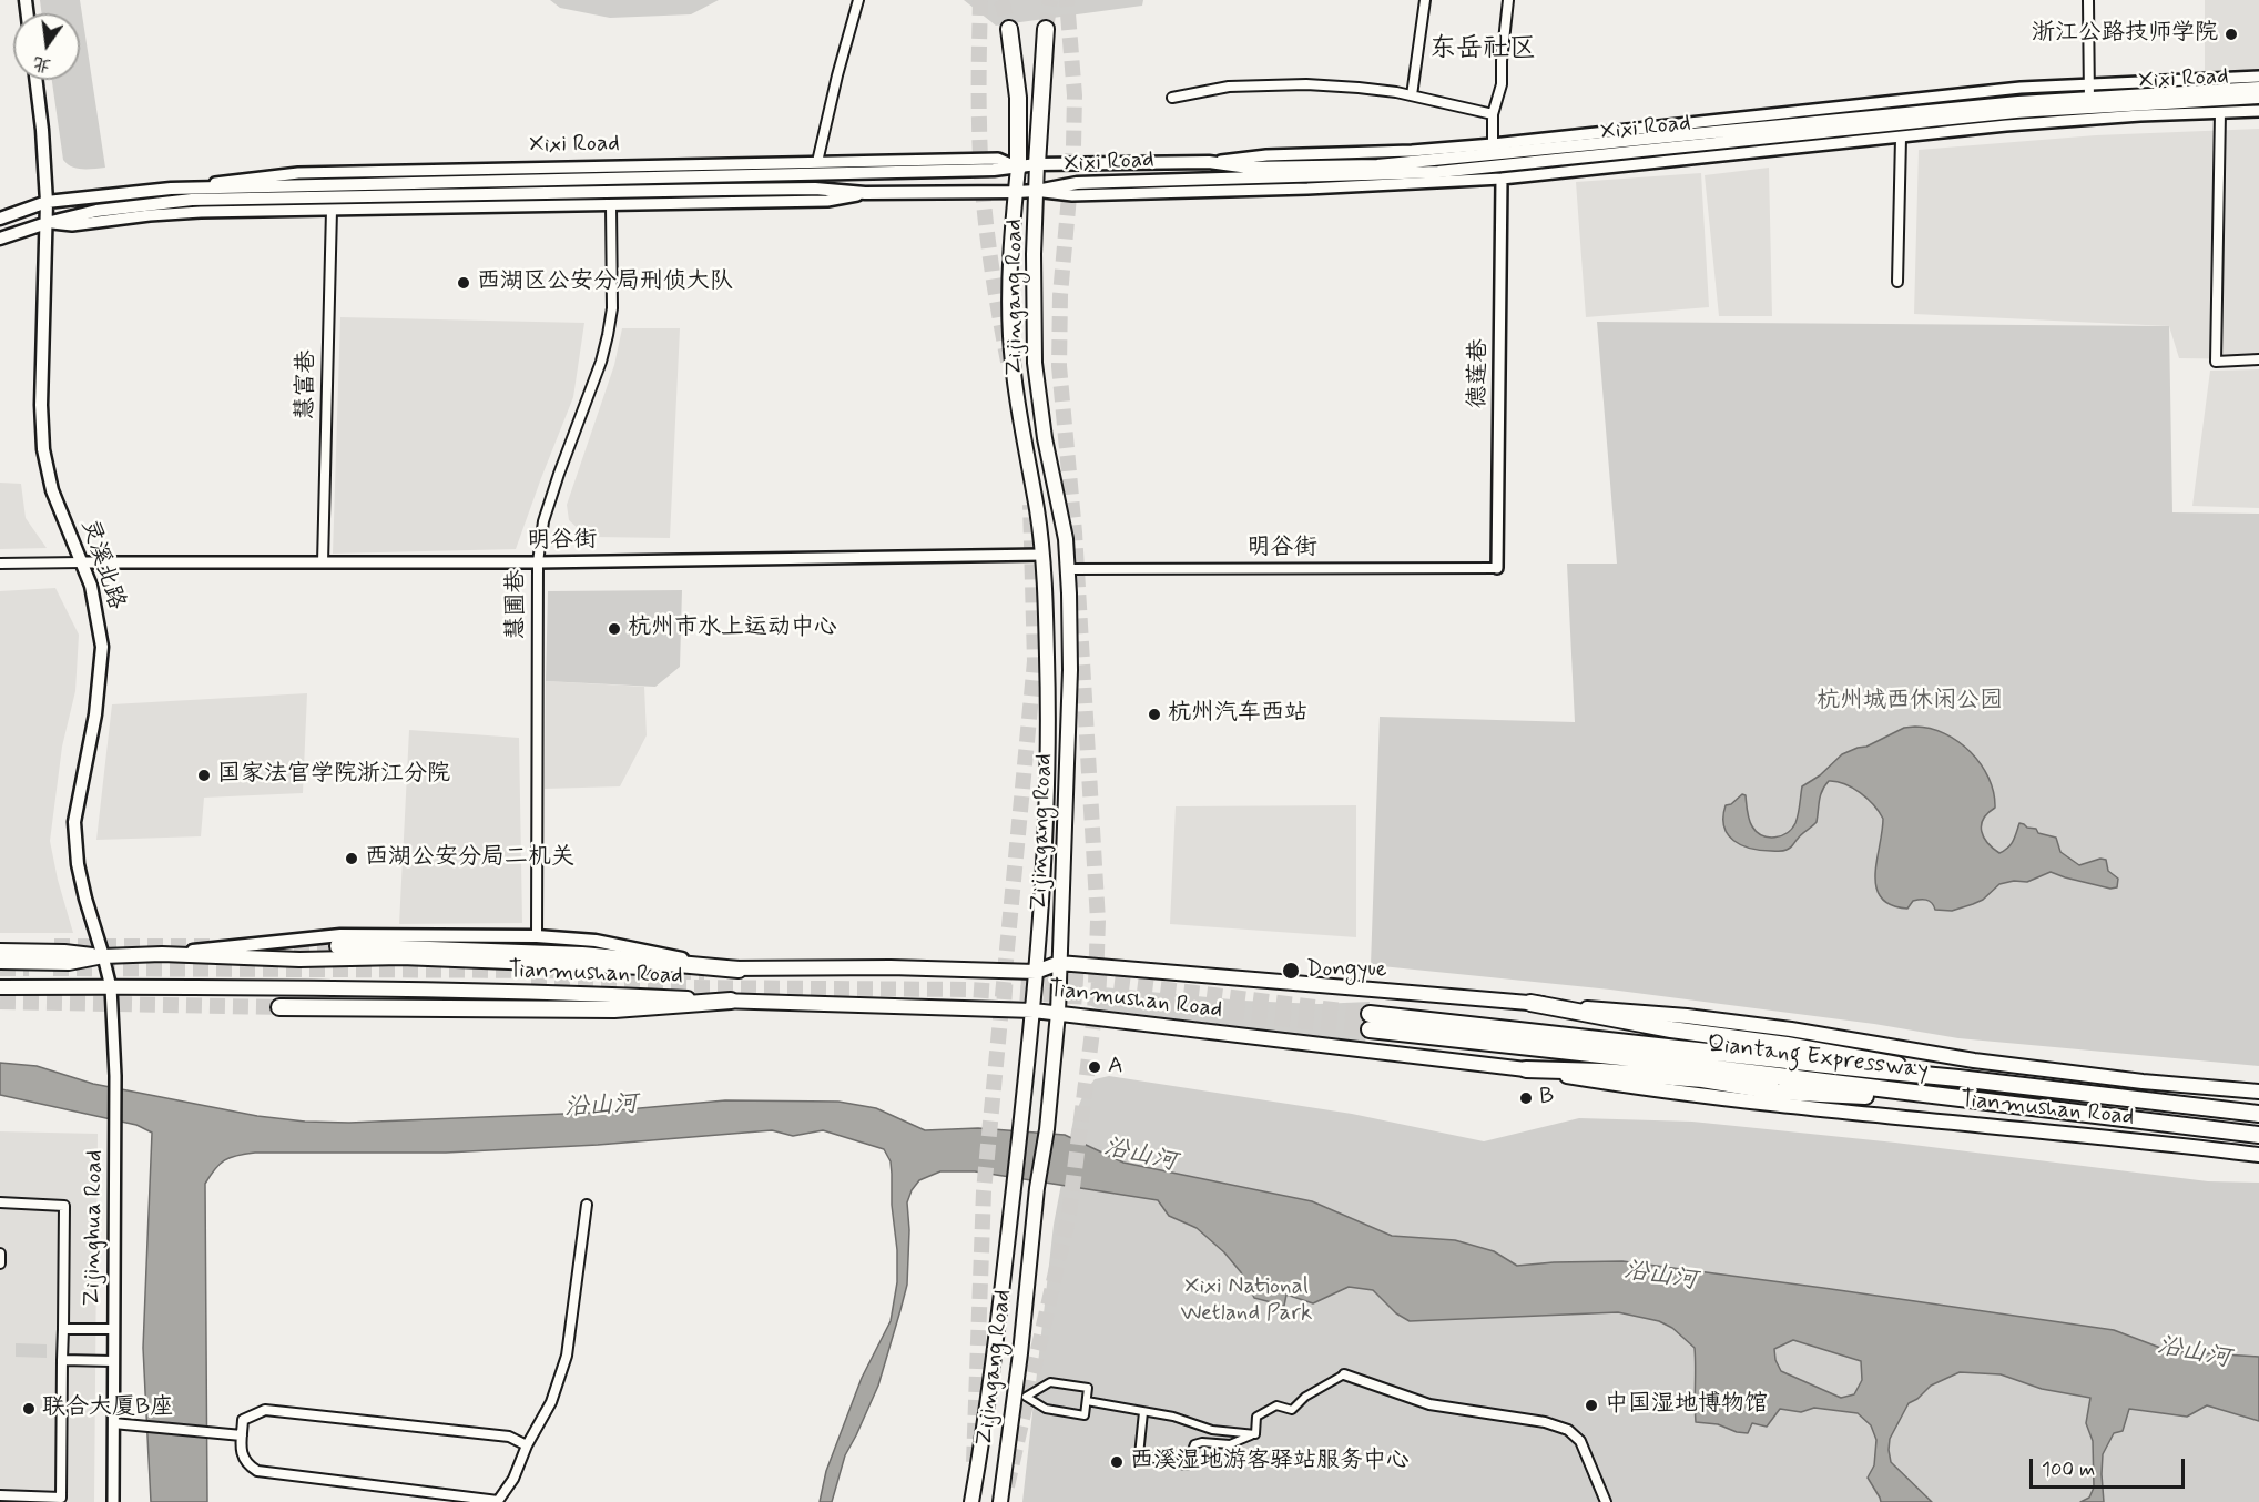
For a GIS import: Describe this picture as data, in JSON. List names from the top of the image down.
{
  "streets": {
    "highway": ["Qiantang Expressway"],
    "main road": [
      "Xixi Road",
      "Zijingang Road",
      "灵溪北路",
      "Tianmushan Road"
    ],
    "street": [
      "德莲巷",
      "慧富巷",
      "明谷街",
      "慧圃巷",
      "Zijinghua Road"
    ]
  },
  "crossings": [
    ["Xixi Road", "Zijingang Road"],
    ["Xixi Road", "德莲巷"],
    ["Xixi Road", "慧富巷"],
    ["Xixi Road", "灵溪北路"],
    ["Xixi Road", "慧圃巷"],
    ["Zijingang Road", "明谷街"],
    ["Zijingang Road", "Tianmushan Road"],
    ["德莲巷", "明谷街"],
    ["慧富巷", "明谷街"],
    ["明谷街", "灵溪北路"],
    ["明谷街", "慧圃巷"],
    ["灵溪北路", "Tianmushan Road"],
    ["灵溪北路", "Zijinghua Road"],
    ["慧圃巷", "Tianmushan Road"],
    ["Tianmushan Road", "Zijinghua Road"]
  ],
  "districts": ["东岳社区"],
  "water": ["沿山河"],
  "parks": ["杭州城西休闲公园", "Xixi National Wetland Park"],
  "places": [
    "浙江公路技师学院",
    "西湖区公安分局刑侦大队",
    "杭州市水上运动中心",
    "杭州汽车西站",
    "国家法官学院浙江分院",
    "西湖公安分局二机关",
    "Dongyue",
    "A",
    "B",
    "中国湿地博物馆",
    "联合大厦B座",
    "西溪湿地游客驿站服务中心"
  ],
  "scale_bar": "100 m",
  "north": "bottom"
}
